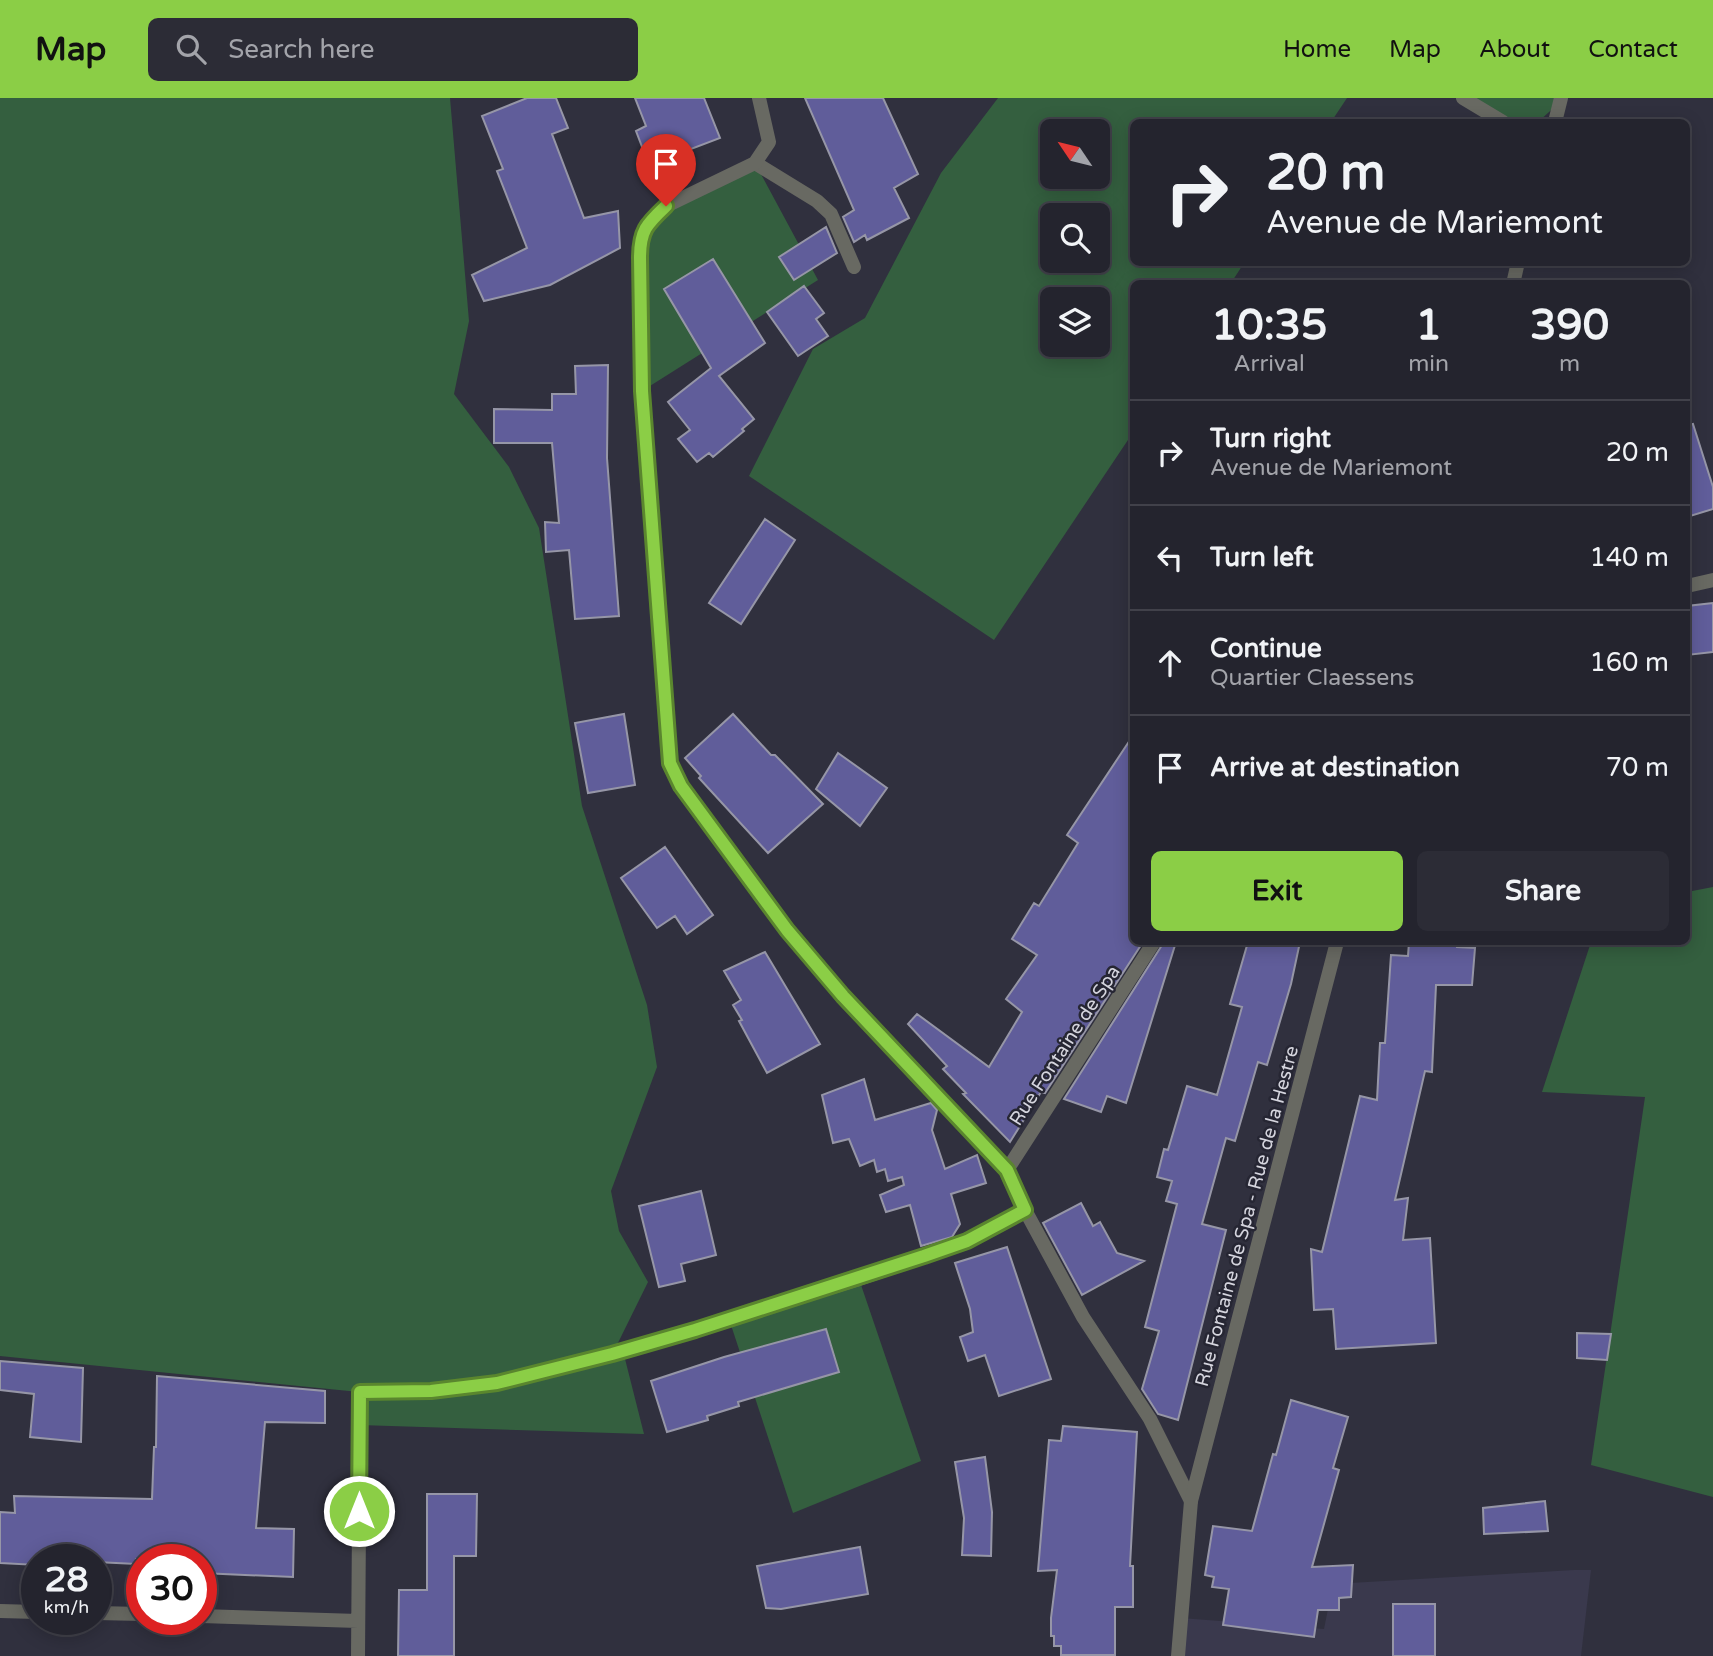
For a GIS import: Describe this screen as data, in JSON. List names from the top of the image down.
{
  "streets": {
    "street": ["Rue Fontaine de Spa", "Rue Fontaine de Spa - Rue de la Hestre"]
  },
  "north": "top left",
  "page": {
    "header": "Map",
    "search": "Search here",
    "nav": [
      "Home",
      "Map",
      "About",
      "Contact"
    ],
    "turn": ["20 m", "Avenue de Mariemont"],
    "eta": [
      "10:35",
      "Arrival",
      "1",
      "min",
      "390",
      "m"
    ],
    "list": [
      {
        "name": "Turn right",
        "note": "Avenue de Mariemont",
        "value": "20 m"
      },
      {
        "name": "Turn left",
        "value": "140 m"
      },
      {
        "name": "Continue",
        "note": "Quartier Claessens",
        "value": "160 m"
      },
      {
        "name": "Arrive at destination",
        "value": "70 m"
      }
    ],
    "buttons": ["Exit", "Share"],
    "speed": "28 km/h",
    "limit": "30"
  }
}
